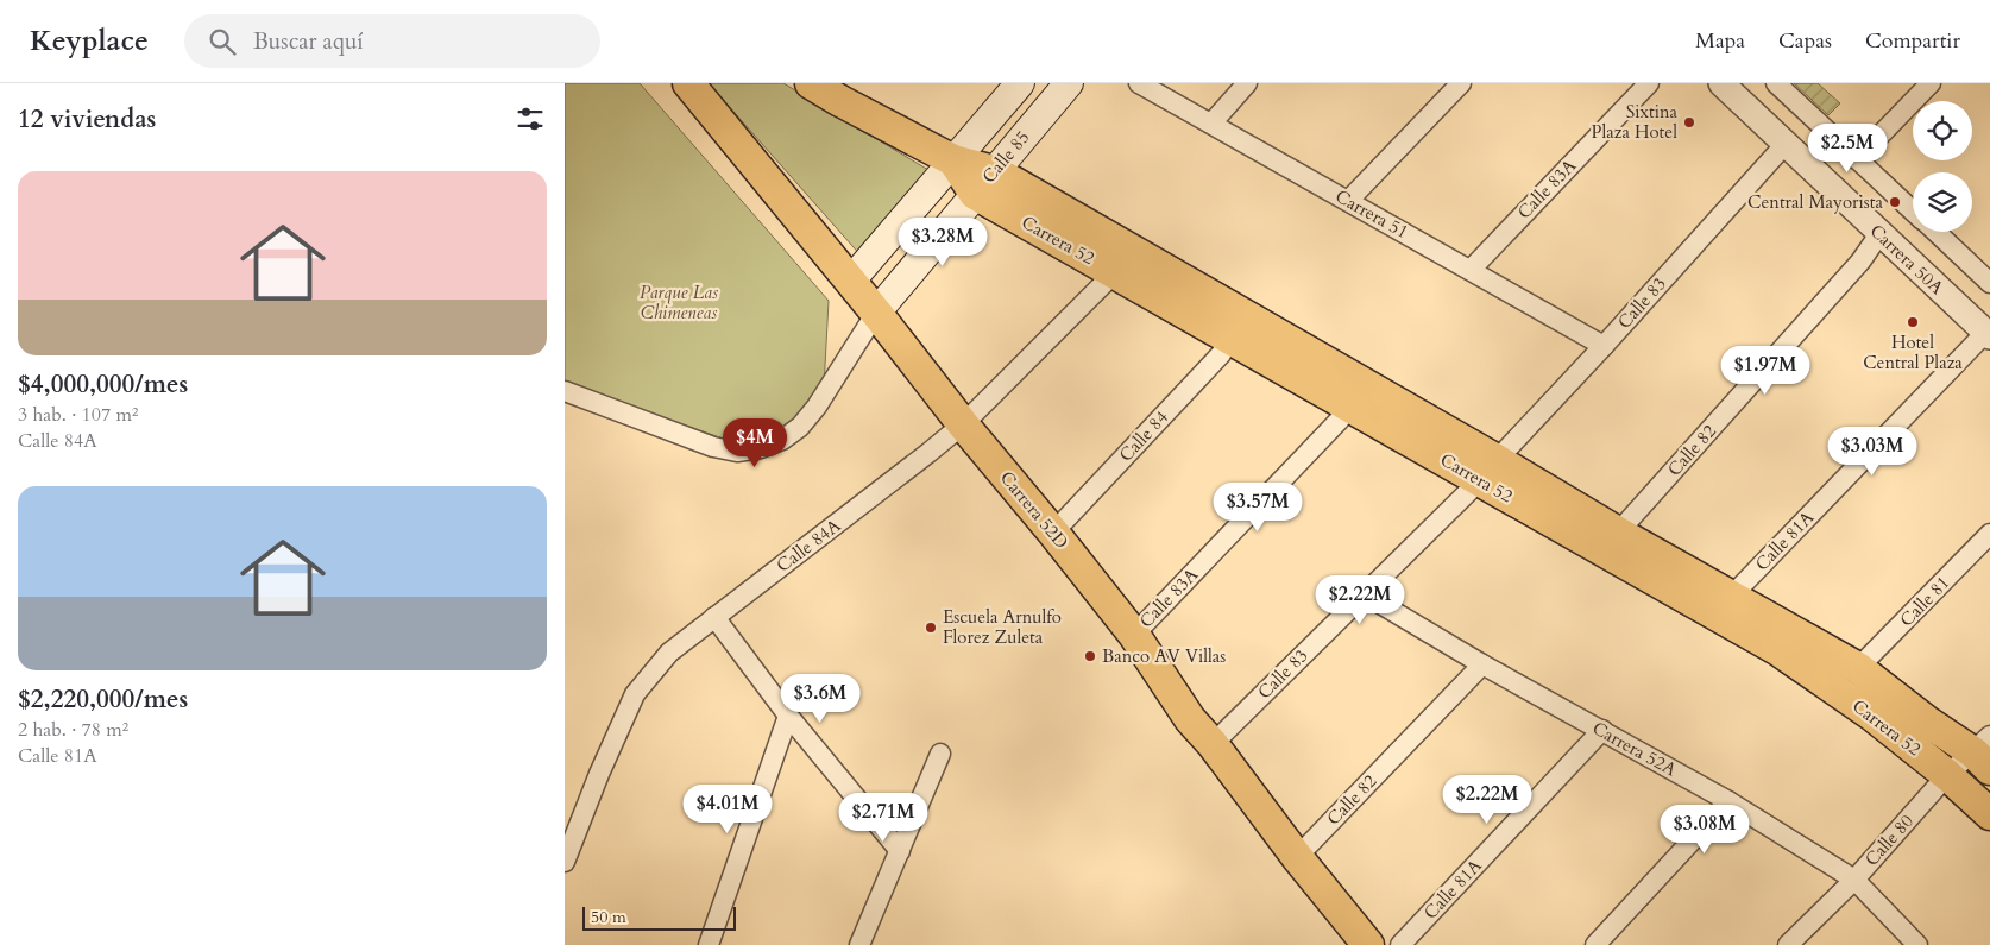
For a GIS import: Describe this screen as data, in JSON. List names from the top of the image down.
{
  "streets": {
    "main road": ["Calle 85", "Carrera 52", "Carrera 52D"],
    "street": [
      "Calle 83A",
      "Carrera 51",
      "Carrera 50A",
      "Calle 83",
      "Calle 84",
      "Calle 82",
      "Calle 81A",
      "Calle 84A",
      "Calle 81",
      "Carrera 52A",
      "Calle 80"
    ]
  },
  "crossings": [
    ["Calle 85", "Carrera 52"],
    ["Calle 85", "Carrera 52D"],
    ["Calle 83A", "Carrera 51"],
    ["Calle 83A", "Carrera 52"],
    ["Calle 83A", "Carrera 52D"],
    ["Carrera 51", "Calle 83"],
    ["Carrera 52", "Calle 83"],
    ["Carrera 52", "Calle 84"],
    ["Carrera 52", "Calle 82"],
    ["Carrera 52", "Calle 81A"],
    ["Carrera 52", "Calle 84A"],
    ["Carrera 52", "Calle 81"],
    ["Carrera 52", "Calle 80"],
    ["Carrera 50A", "Calle 83"],
    ["Carrera 50A", "Calle 82"],
    ["Carrera 50A", "Calle 81A"],
    ["Calle 83", "Carrera 52D"],
    ["Calle 83", "Carrera 52A"],
    ["Calle 84", "Carrera 52D"],
    ["Calle 82", "Carrera 52D"],
    ["Calle 82", "Carrera 52A"],
    ["Carrera 52D", "Calle 84A"],
    ["Calle 81A", "Carrera 52A"],
    ["Carrera 52A", "Calle 80"]
  ],
  "parks": ["Parque Las Chimeneas"],
  "places": [
    "Sixtina Plaza Hotel",
    "Central Mayorista",
    "Hotel Central Plaza",
    "Escuela Arnulfo Florez Zuleta",
    "Banco AV Villas"
  ],
  "scale_bar": "50 m",
  "page": {
    "header": "Keyplace",
    "search": "Buscar aquí",
    "nav": ["Mapa", "Capas", "Compartir"],
    "heading": "12 viviendas",
    "price": [
      "$2.5M",
      "$3.28M",
      "$1.97M",
      "$4M",
      "$3.03M",
      "$3.57M",
      "$2.22M",
      "$3.6M",
      "$2.22M",
      "$4.01M",
      "$2.71M",
      "$3.08M"
    ],
    "list": [
      {
        "name": "$4,000,000/mes",
        "note": "3 hab. · 107 m² · Calle 84A"
      },
      {
        "name": "$2,220,000/mes",
        "note": "2 hab. · 78 m² · Calle 81A"
      }
    ],
    "scale": "50 m"
  }
}
